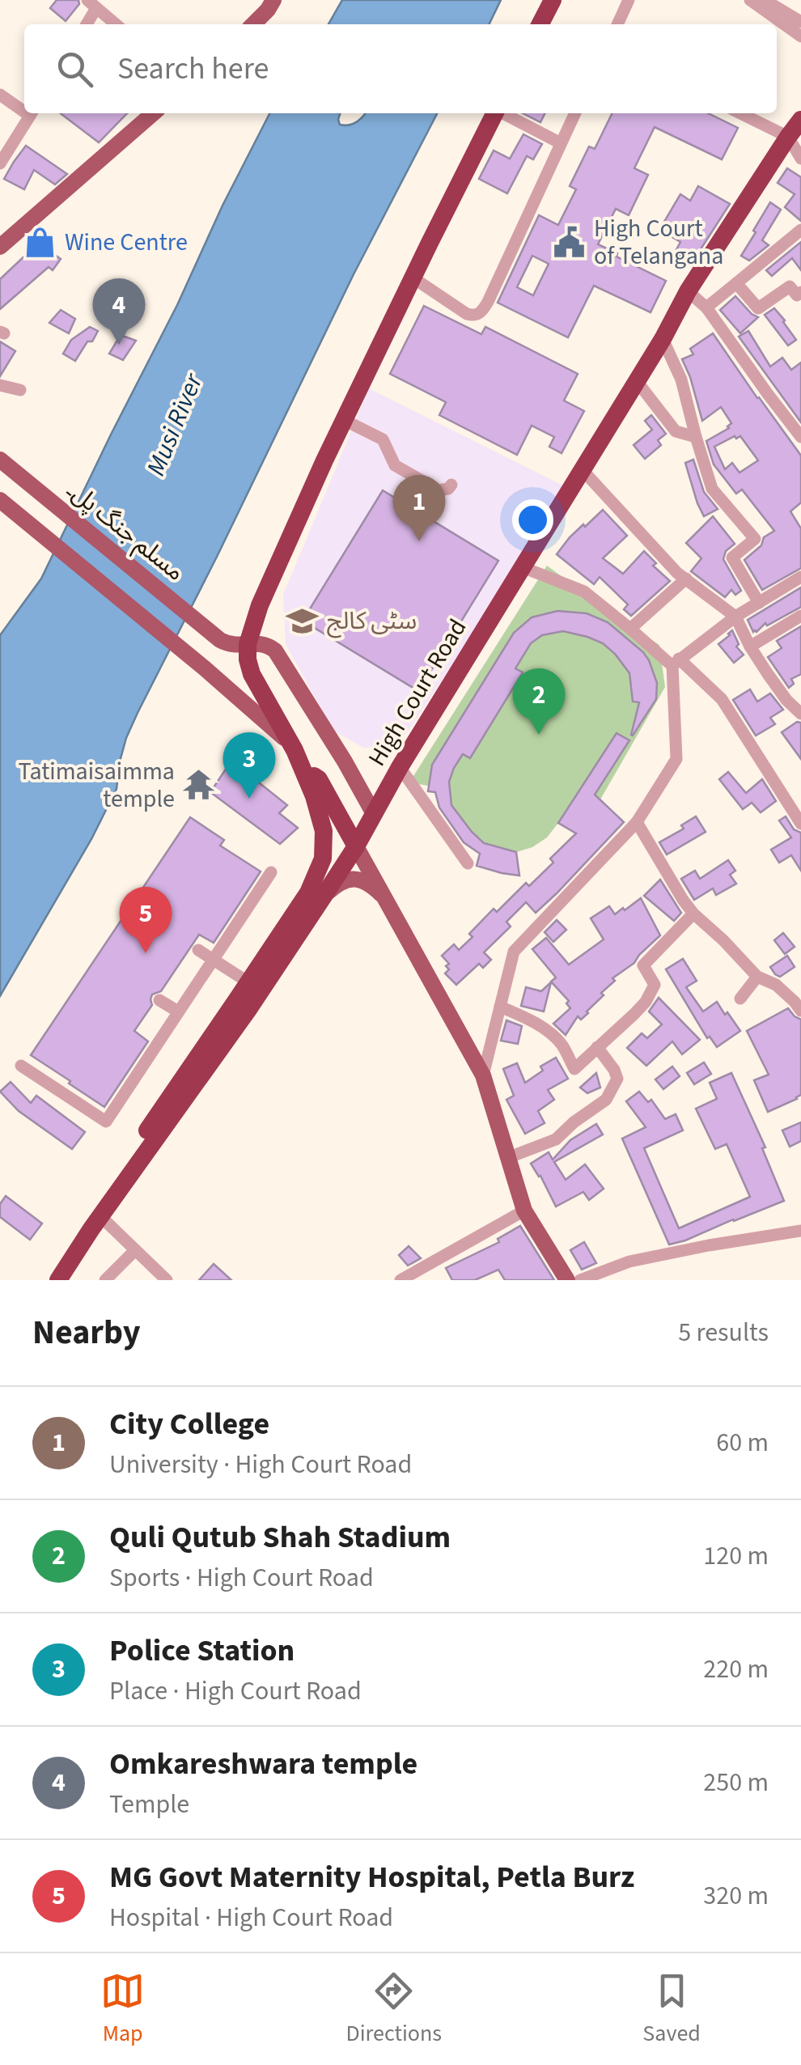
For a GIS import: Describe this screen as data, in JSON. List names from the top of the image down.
{
  "streets": {
    "highway": ["High Court Road"],
    "main road": ["مسلم جنگ پل۔"]
  },
  "water": ["Musi River"],
  "places": {
    "shop": ["Wine Centre"],
    "public building": ["High Court of Telangana"],
    "school or university": ["سٹی کالج"],
    "temple": ["Tatimaisaimma temple"]
  },
  "page": {
    "search": "Search here",
    "pins": [
      "4",
      "1",
      "2",
      "3",
      "5"
    ],
    "heading": ["Nearby", "5 results"],
    "list": [
      {
        "mark": "1",
        "name": "City College",
        "note": "University · High Court Road",
        "value": "60 m"
      },
      {
        "mark": "2",
        "name": "Quli Qutub Shah Stadium",
        "note": "Sports · High Court Road",
        "value": "120 m"
      },
      {
        "mark": "3",
        "name": "Police Station",
        "note": "Place · High Court Road",
        "value": "220 m"
      },
      {
        "mark": "4",
        "name": "Omkareshwara temple",
        "note": "Temple",
        "value": "250 m"
      },
      {
        "mark": "5",
        "name": "MG Govt Maternity Hospital, Petla Burz",
        "note": "Hospital · High Court Road",
        "value": "320 m"
      }
    ],
    "nav": ["Map", "Directions", "Saved"]
  }
}
